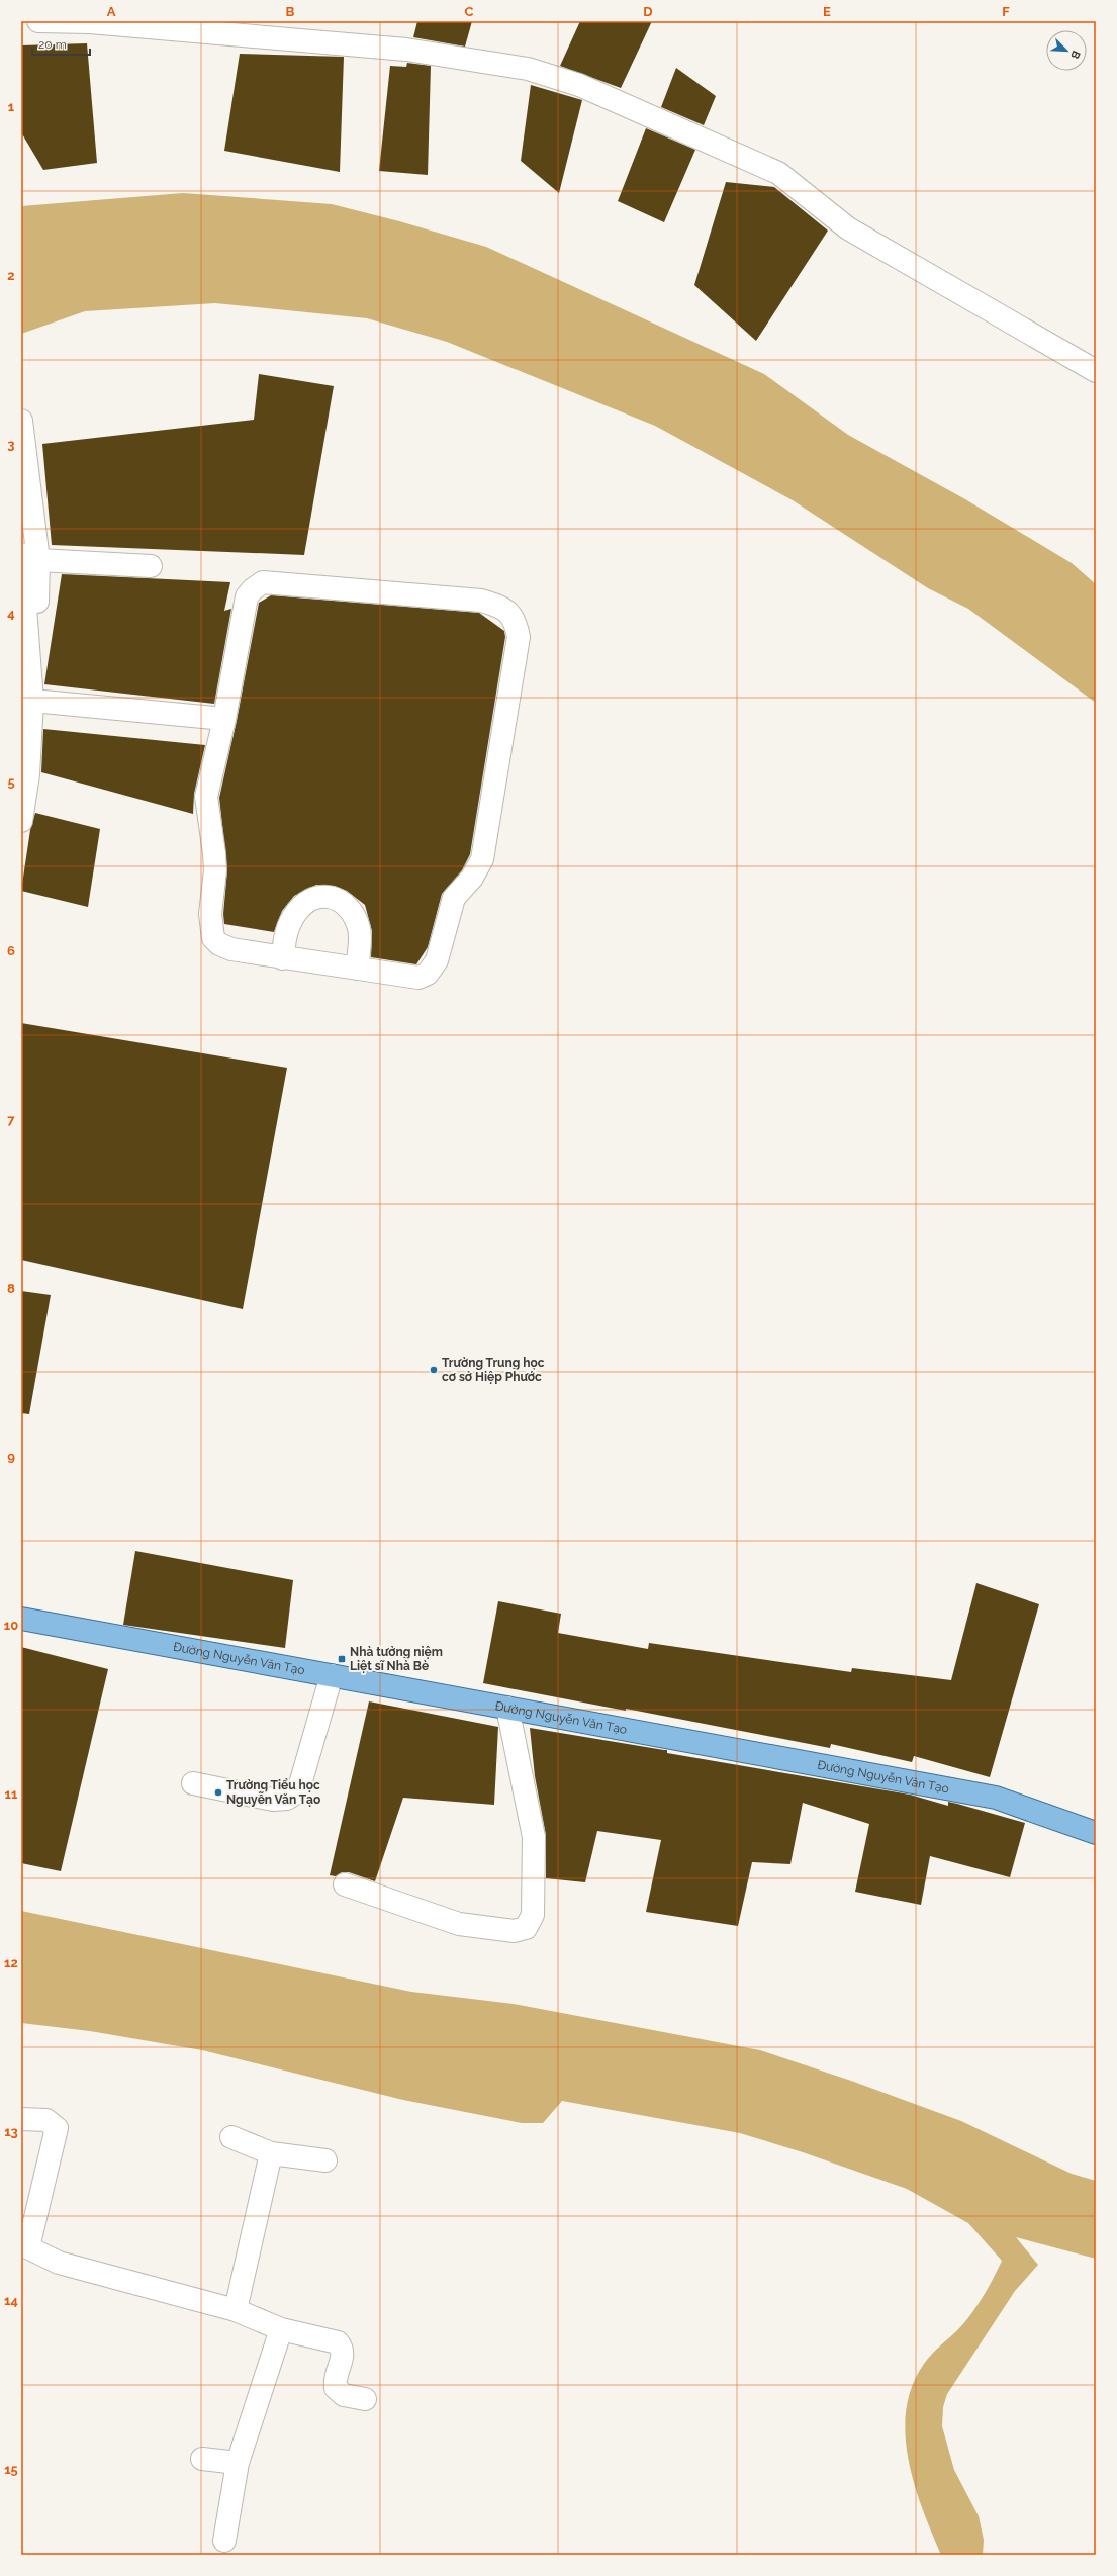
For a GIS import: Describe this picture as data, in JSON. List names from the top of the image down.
{
  "streets": {
    "main road": ["Đường Nguyễn Văn Tạo"]
  },
  "places": {
    "other": ["Trường Trung học cơ sở Hiệp Phước", "Trường Tiểu học Nguyễn Văn Tạo"],
    "transit": ["Nhà tưởng niệm Liệt sĩ Nhà Bè"]
  },
  "scale_bar": "20 m",
  "north": "bottom right",
  "grid": {
    "columns": [
      "A",
      "B",
      "C",
      "D",
      "E",
      "F"
    ],
    "rows": [
      "1",
      "2",
      "3",
      "4",
      "5",
      "6",
      "7",
      "8",
      "9",
      "10",
      "11",
      "12",
      "13",
      "14",
      "15"
    ]
  }
}
